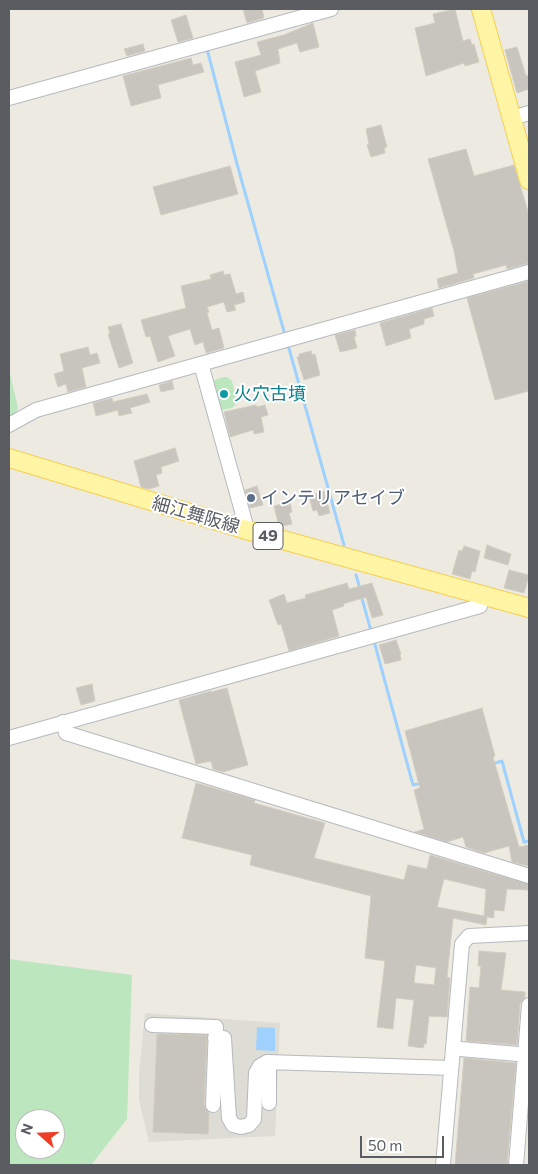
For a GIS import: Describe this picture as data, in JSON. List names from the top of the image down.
{
  "streets": {
    "main road": ["細江舞阪線", "49"]
  },
  "places": ["火穴古墳", "インテリアセイブ"],
  "scale_bar": "50 m",
  "north": "left"
}
